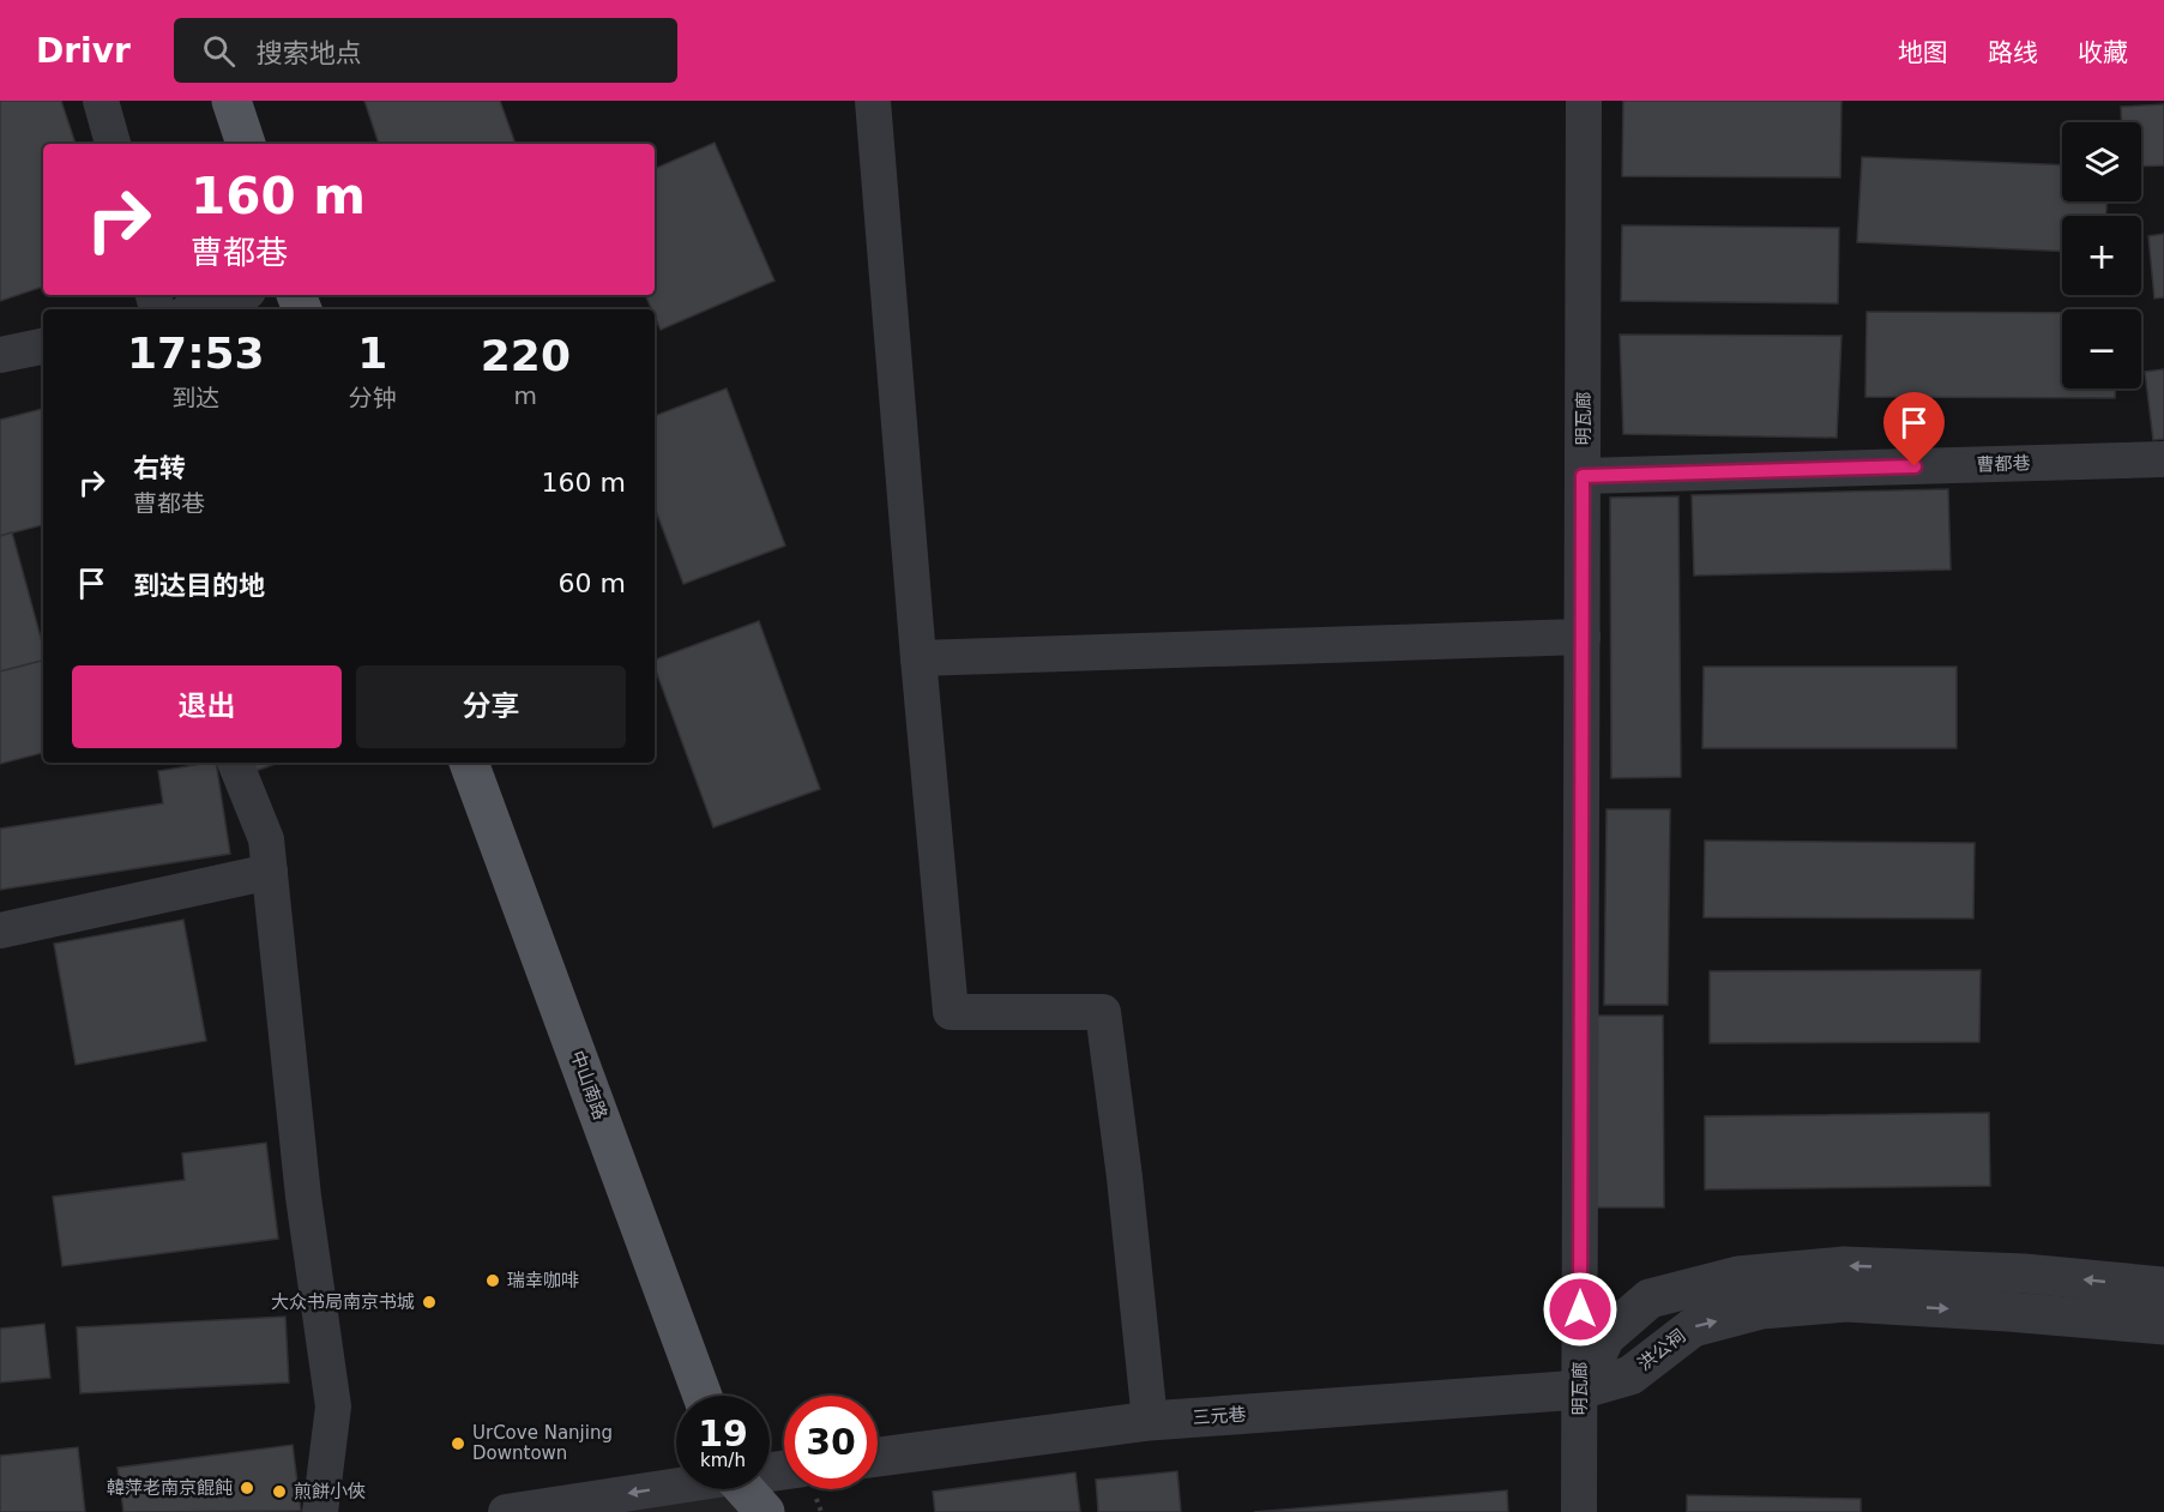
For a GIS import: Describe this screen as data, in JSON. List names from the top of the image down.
{
  "streets": {
    "main road": ["中山南路"],
    "street": [
      "明瓦廊",
      "曹都巷",
      "洪公祠",
      "三元巷"
    ]
  },
  "crossings": [
    ["明瓦廊", "曹都巷"],
    ["明瓦廊", "洪公祠"],
    ["明瓦廊", "三元巷"],
    ["洪公祠", "三元巷"]
  ],
  "places": [
    "瑞幸咖啡",
    "大众书局南京书城",
    "UrCove Nanjing Downtown",
    "韓萍老南京餛飩",
    "煎餅小俠"
  ],
  "page": {
    "header": "Drivr",
    "search": "搜索地点",
    "nav": ["地图", "路线", "收藏"],
    "map_buttons": ["+", "−"],
    "turn": ["160 m", "曹都巷"],
    "eta": [
      "17:53",
      "到达",
      "1",
      "分钟",
      "220",
      "m"
    ],
    "list": [
      {
        "name": "右转",
        "note": "曹都巷",
        "value": "160 m"
      },
      {
        "name": "到达目的地",
        "value": "60 m"
      }
    ],
    "buttons": ["退出", "分享"],
    "speed": "19 km/h",
    "limit": "30"
  }
}
